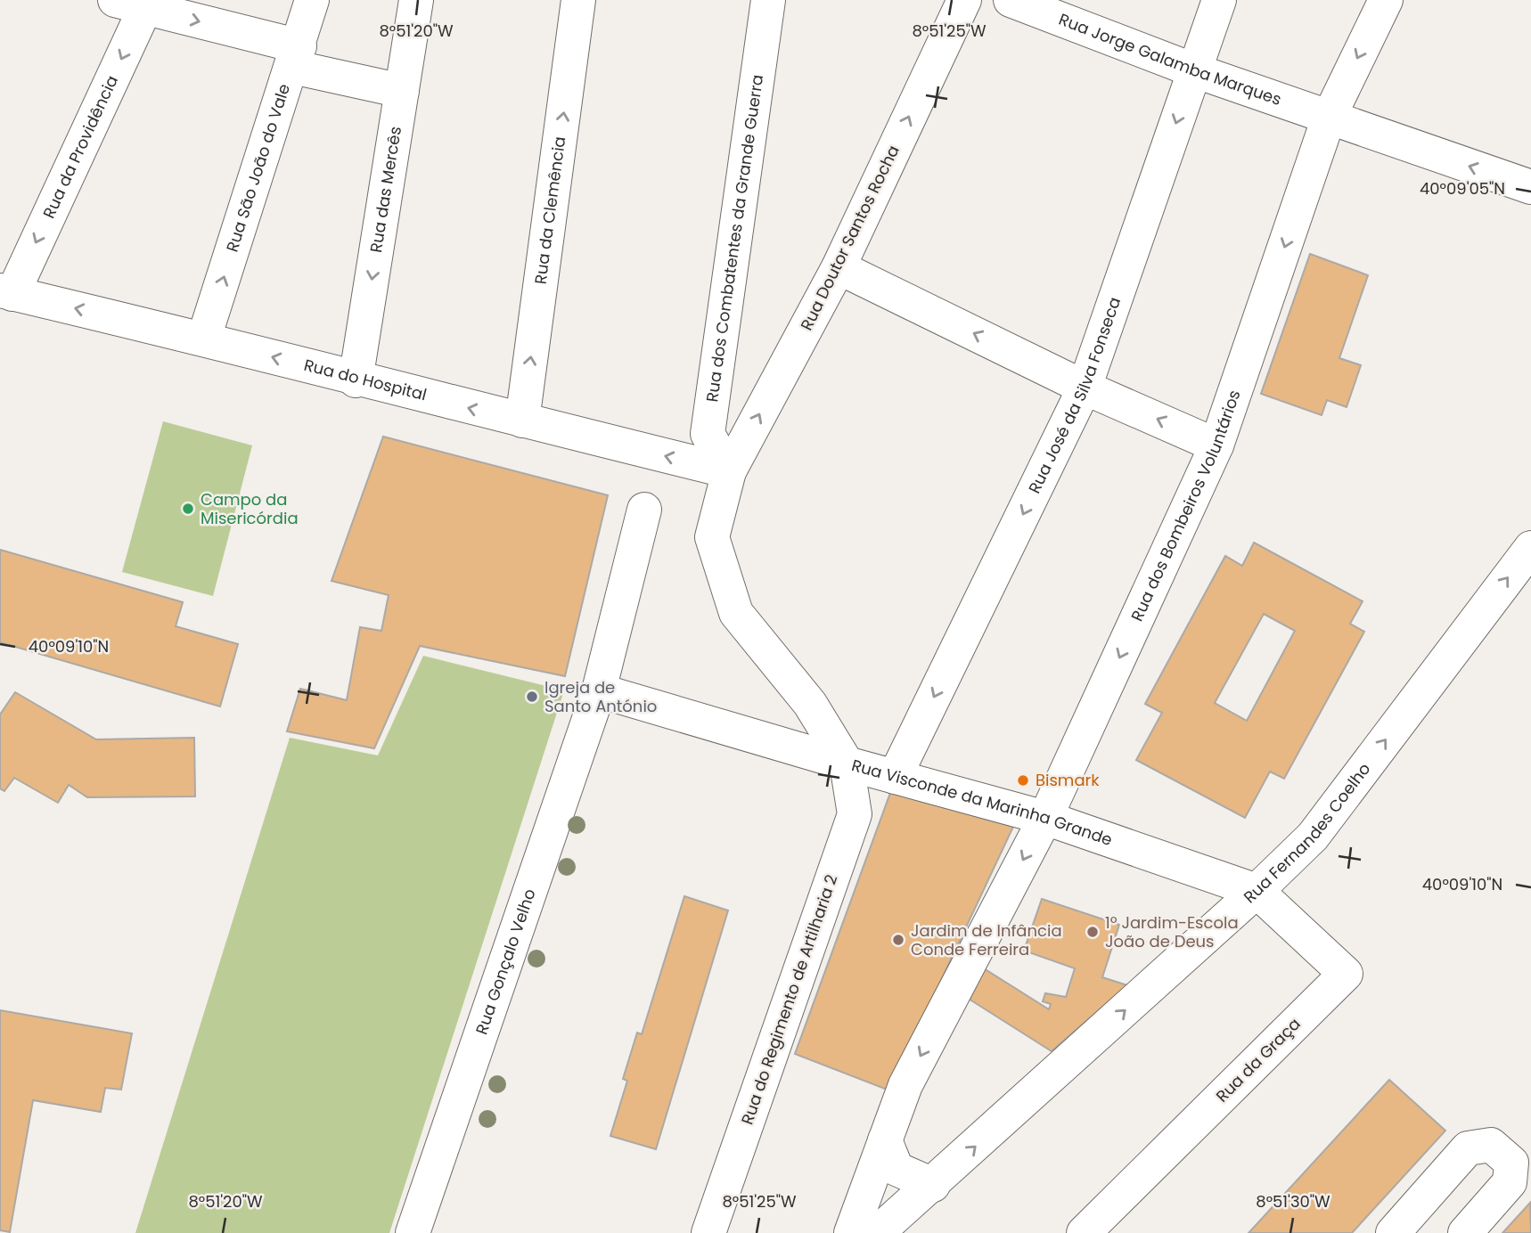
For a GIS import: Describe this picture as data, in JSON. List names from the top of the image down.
{
  "streets": {
    "street": [
      "Rua Jorge Galamba Marques",
      "Rua da Providência",
      "Rua São João do Vale",
      "Rua das Mercês",
      "Rua da Clemência",
      "Rua Doutor Santos Rocha",
      "Rua dos Combatentes da Grande Guerra",
      "Rua do Hospital",
      "Rua José da Silva Fonseca",
      "Rua dos Bombeiros Voluntários",
      "Rua Visconde da Marinha Grande",
      "Rua Fernandes Coelho",
      "Rua Gonçalo Velho",
      "Rua do Regimento de Artilharia 2",
      "Rua da Graça"
    ]
  },
  "crossings": [
    ["Rua Jorge Galamba Marques", "Rua José da Silva Fonseca"],
    ["Rua Jorge Galamba Marques", "Rua dos Bombeiros Voluntários"],
    ["Rua da Providência", "Rua do Hospital"],
    ["Rua São João do Vale", "Rua do Hospital"],
    ["Rua das Mercês", "Rua do Hospital"],
    ["Rua da Clemência", "Rua do Hospital"],
    ["Rua Doutor Santos Rocha", "Rua dos Combatentes da Grande Guerra"],
    ["Rua Doutor Santos Rocha", "Rua do Hospital"],
    ["Rua Doutor Santos Rocha", "Rua Visconde da Marinha Grande"],
    ["Rua dos Combatentes da Grande Guerra", "Rua do Hospital"],
    ["Rua dos Combatentes da Grande Guerra", "Rua Visconde da Marinha Grande"],
    ["Rua do Hospital", "Rua Visconde da Marinha Grande"],
    ["Rua José da Silva Fonseca", "Rua Visconde da Marinha Grande"],
    ["Rua dos Bombeiros Voluntários", "Rua Visconde da Marinha Grande"],
    ["Rua Visconde da Marinha Grande", "Rua Fernandes Coelho"],
    ["Rua Visconde da Marinha Grande", "Rua do Regimento de Artilharia 2"],
    ["Rua Visconde da Marinha Grande", "Rua da Graça"],
    ["Rua Fernandes Coelho", "Rua da Graça"]
  ],
  "one_way": [
    "Rua Jorge Galamba Marques",
    "Rua da Providência",
    "Rua São João do Vale",
    "Rua das Mercês",
    "Rua da Clemência",
    "Rua Doutor Santos Rocha",
    "Rua José da Silva Fonseca",
    "Rua dos Bombeiros Voluntários",
    "Rua Fernandes Coelho"
  ],
  "places": [
    "Campo da Misericórdia",
    "Igreja de Santo António",
    "Bismark",
    "1º Jardim-Escola João de Deus",
    "Jardim de Infância Conde Ferreira"
  ],
  "coordinates": [
    "8°51'20\"W",
    "8°51'25\"W",
    "40°09'05\"N",
    "40°09'10\"N",
    "8°51'30\"W"
  ]
}
